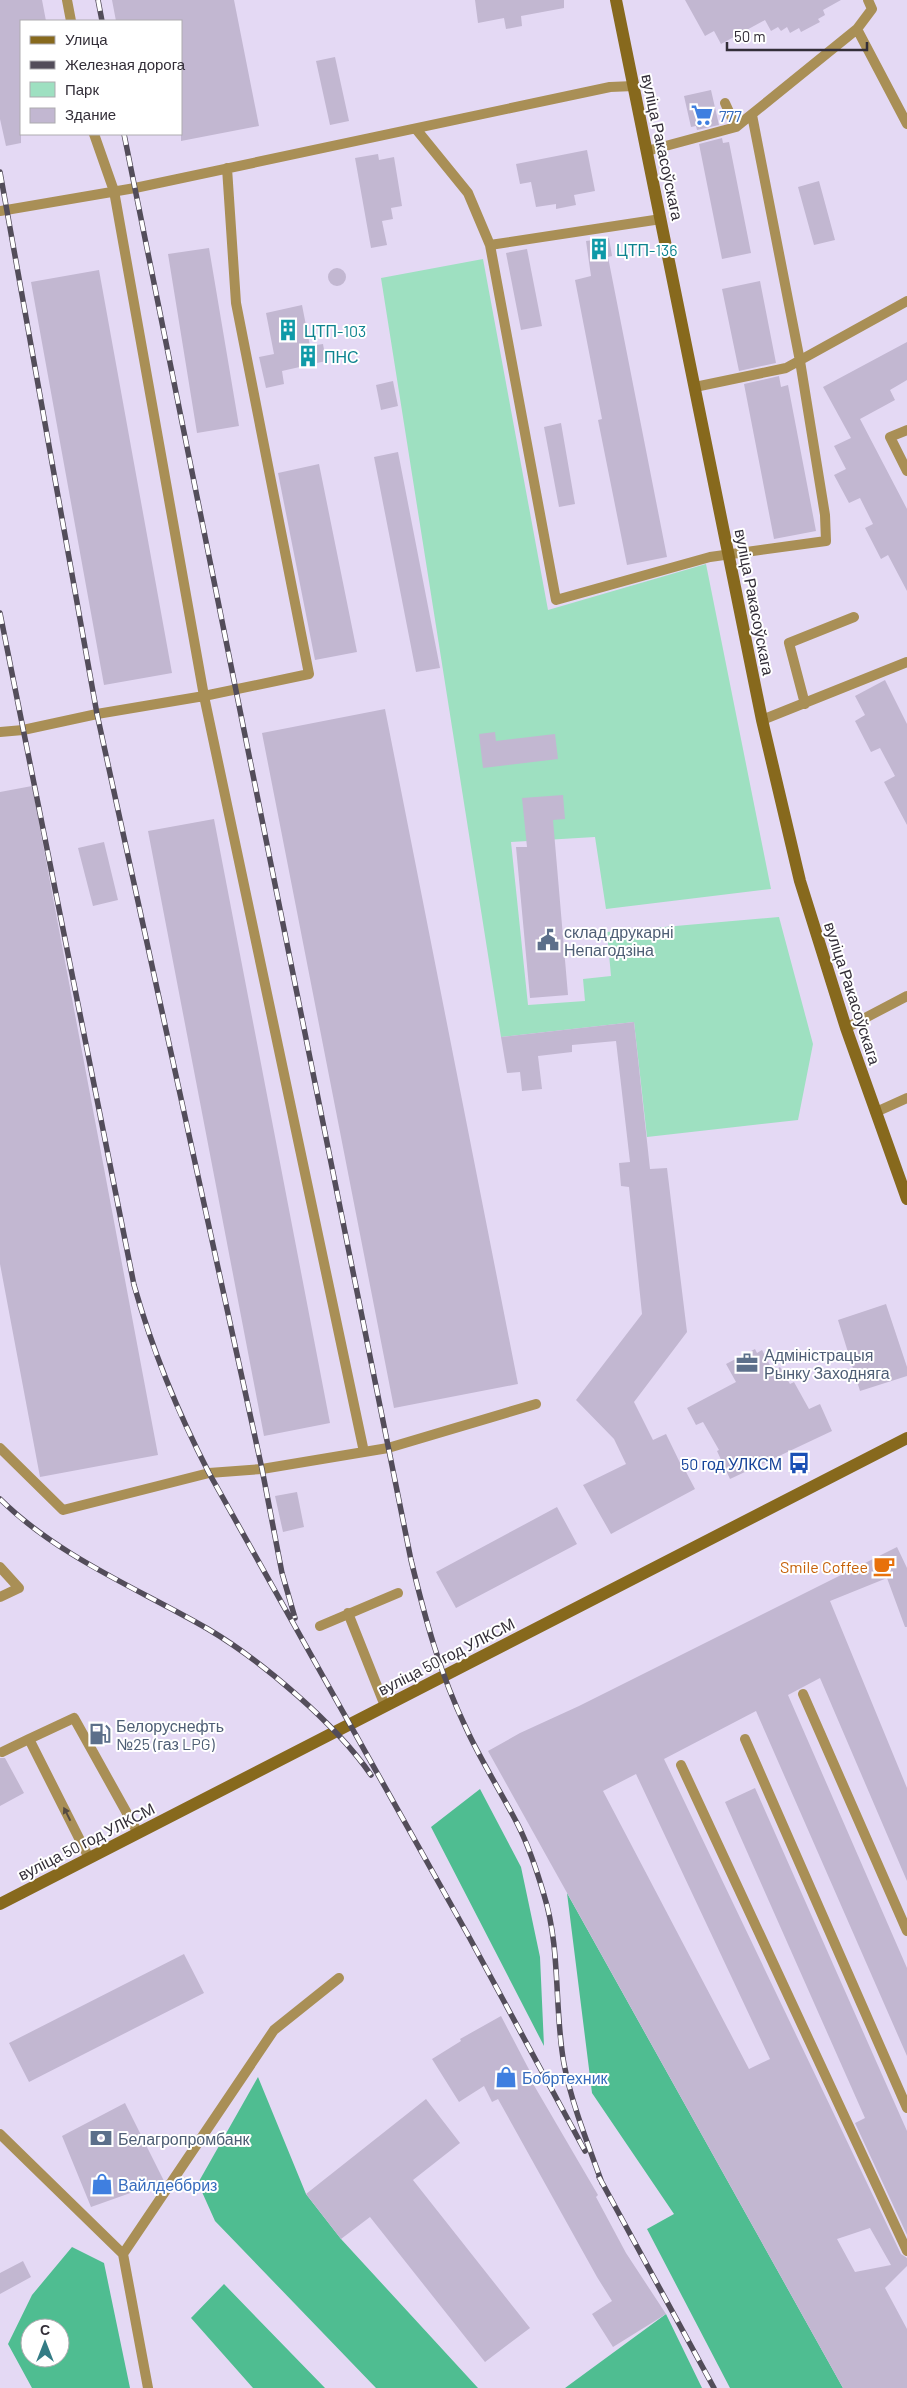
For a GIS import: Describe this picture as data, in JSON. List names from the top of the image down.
{
  "streets": {
    "main road": ["вуліца Ракасоўскага", "вуліца 50 год УЛКСМ"]
  },
  "places": {
    "supermarket": ["777"],
    "building": ["ЦТП-136", "ЦТП-103", "ПНС"],
    "public building": ["склад друкарні Непагодзіна"],
    "office": ["Адміністрацыя Рынку Заходняга"],
    "bus stop": ["50 год УЛКСМ"],
    "cafe": ["Smile Coffee"],
    "fuel station": ["Белоруснефть №25 (газ LPG)"],
    "shop": ["Бобртехник", "Вайлдеббриз"],
    "bank": ["Белагропромбанк"]
  },
  "legend": [
    "Улица",
    "Железная дорога",
    "Парк",
    "Здание"
  ],
  "scale_bar": "50 m",
  "north": "top"
}
